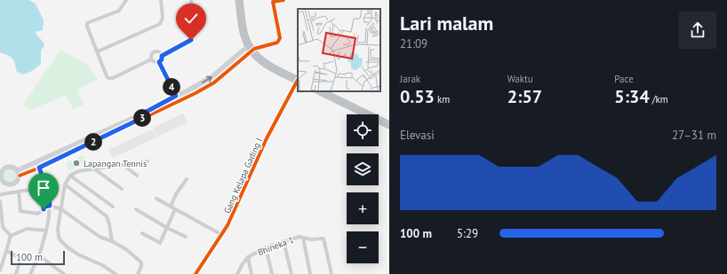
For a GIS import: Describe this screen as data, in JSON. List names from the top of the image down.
{
  "streets": {
    "street": ["Gang Kelapa Gading I", "Bhineka 1"]
  },
  "places": ["Lapangan Tennis"],
  "scale_bar": "100 m",
  "page": {
    "heading": ["Lari malam", "21:09"],
    "stats": [
      ["Jarak", "0.53 km"],
      ["Waktu", "2:57"],
      ["Pace", "5:34 /km"]
    ],
    "pins": ["4", "3", "2"],
    "map_buttons": ["+", "−"],
    "chart": ["Elevasi", "27–31 m"],
    "list": [
      {
        "name": "100 m",
        "note": "5:29"
      }
    ],
    "scale": "100 m"
  }
}
